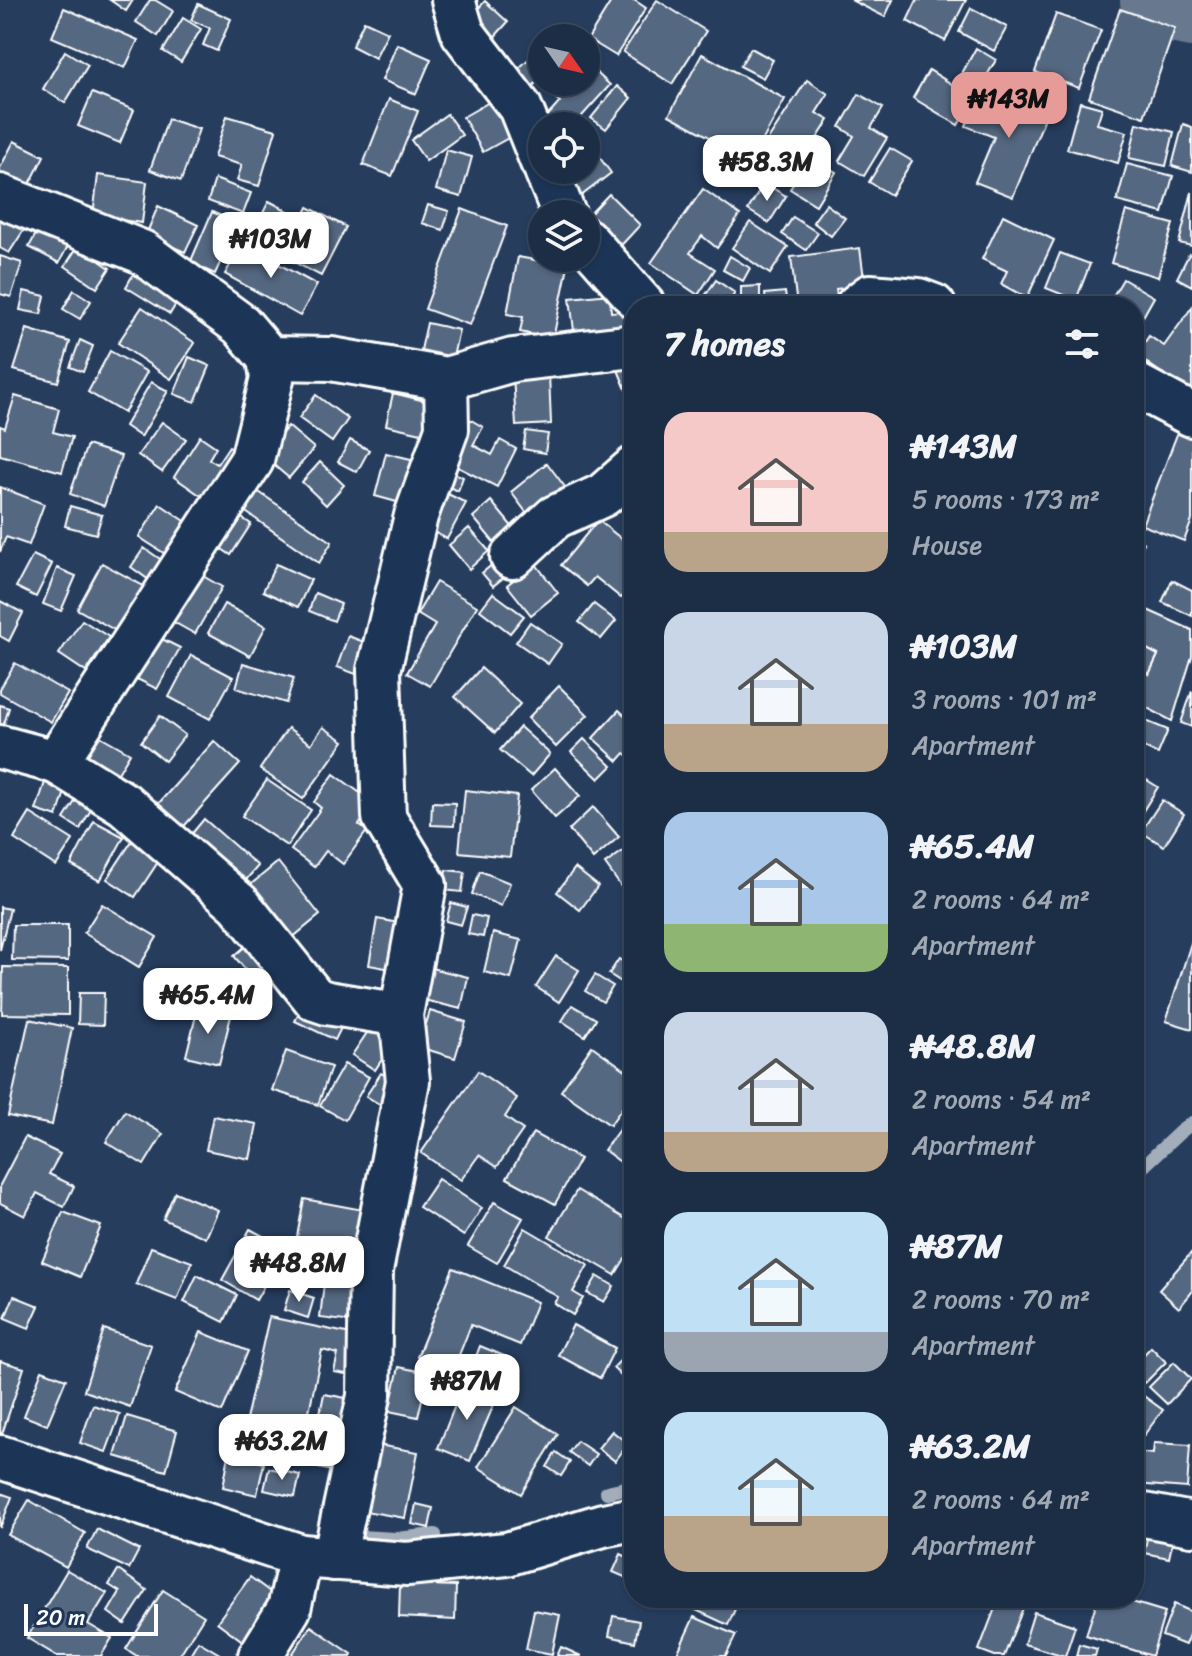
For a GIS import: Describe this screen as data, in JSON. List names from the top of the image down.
{
  "scale_bar": "20 m",
  "north": "bottom right",
  "page": {
    "price": [
      "₦143M",
      "₦58.3M",
      "₦103M",
      "₦65.4M",
      "₦48.8M",
      "₦87M",
      "₦63.2M"
    ],
    "heading": "7 homes",
    "list": [
      {
        "name": "₦143M",
        "note": "5 rooms · 173 m² · House"
      },
      {
        "name": "₦103M",
        "note": "3 rooms · 101 m² · Apartment"
      },
      {
        "name": "₦65.4M",
        "note": "2 rooms · 64 m² · Apartment"
      },
      {
        "name": "₦48.8M",
        "note": "2 rooms · 54 m² · Apartment"
      },
      {
        "name": "₦87M",
        "note": "2 rooms · 70 m² · Apartment"
      },
      {
        "name": "₦63.2M",
        "note": "2 rooms · 64 m² · Apartment"
      }
    ],
    "scale": "20 m"
  }
}
